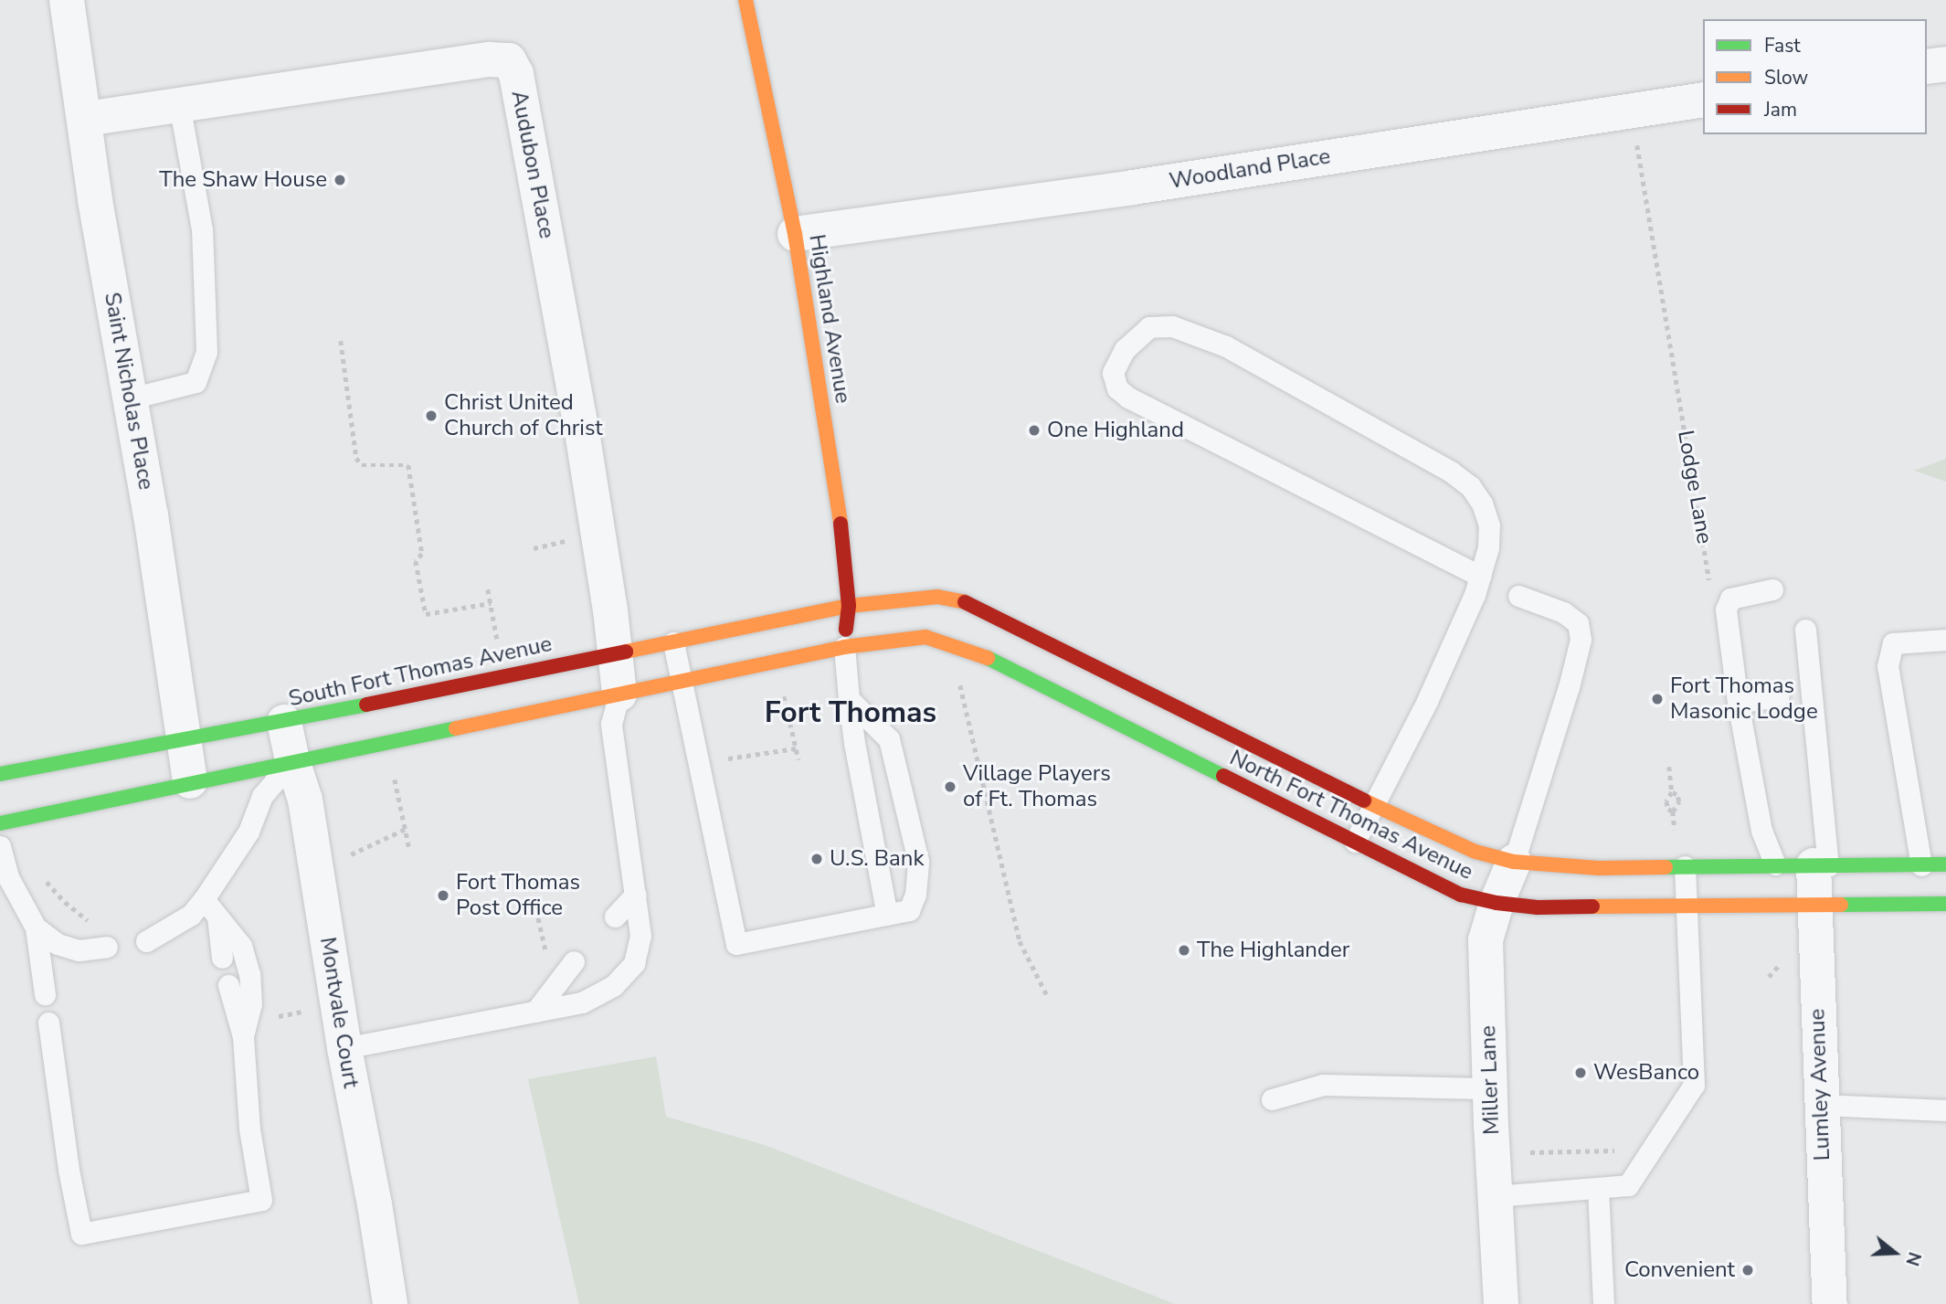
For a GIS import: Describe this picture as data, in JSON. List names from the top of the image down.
{
  "streets": {
    "main road": ["Highland Avenue", "South Fort Thomas Avenue", "North Fort Thomas Avenue"],
    "street": [
      "Audubon Place",
      "Woodland Place",
      "Saint Nicholas Place",
      "Montvale Court",
      "Miller Lane",
      "Lumley Avenue"
    ],
    "path": ["Lodge Lane"]
  },
  "crossings": [
    ["Audubon Place", "Saint Nicholas Place"],
    ["Audubon Place", "South Fort Thomas Avenue"],
    ["Woodland Place", "Highland Avenue"],
    ["Woodland Place", "Lodge Lane"],
    ["Highland Avenue", "South Fort Thomas Avenue"],
    ["Highland Avenue", "North Fort Thomas Avenue"],
    ["Saint Nicholas Place", "South Fort Thomas Avenue"],
    ["South Fort Thomas Avenue", "North Fort Thomas Avenue"],
    ["South Fort Thomas Avenue", "Montvale Court"],
    ["North Fort Thomas Avenue", "Miller Lane"],
    ["North Fort Thomas Avenue", "Lumley Avenue"]
  ],
  "districts": ["Fort Thomas"],
  "places": [
    "The Shaw House",
    "Christ United Church of Christ",
    "One Highland",
    "Fort Thomas Masonic Lodge",
    "Village Players of Ft. Thomas",
    "U.S. Bank",
    "Fort Thomas Post Office",
    "The Highlander",
    "WesBanco",
    "Convenient"
  ],
  "legend": ["Fast", "Slow", "Jam"],
  "north": "right"
}
